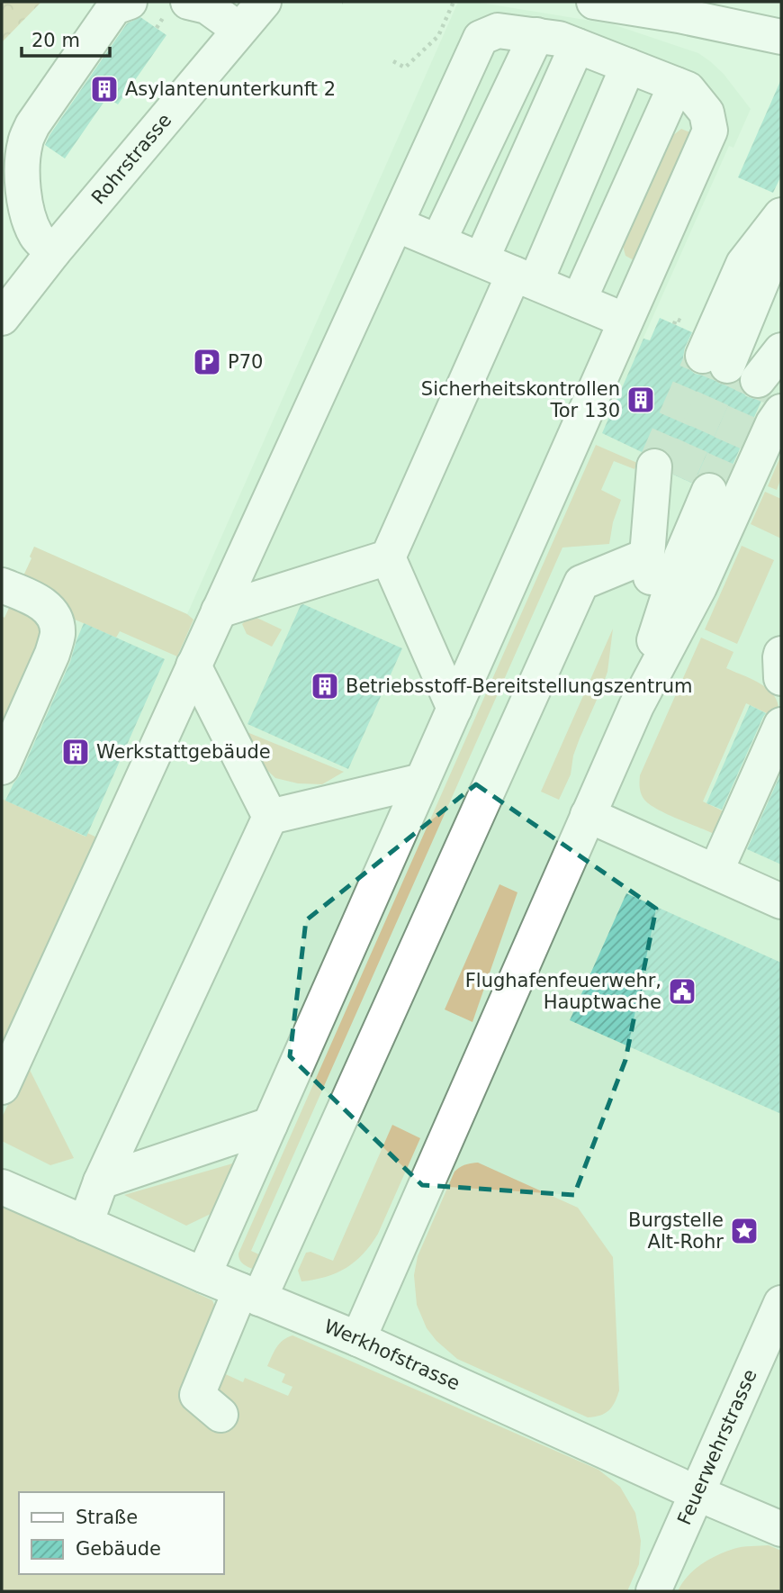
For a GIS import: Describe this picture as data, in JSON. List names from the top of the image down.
{
  "streets": {
    "street": ["Rohrstrasse", "Werkhofstrasse", "Feuerwehrstrasse"]
  },
  "crossings": [
    ["Werkhofstrasse", "Feuerwehrstrasse"]
  ],
  "places": {
    "building": [
      "Asylantenunterkunft 2",
      "Sicherheitskontrollen Tor 130",
      "Betriebsstoff-Bereitstellungszentrum",
      "Werkstattgebäude"
    ],
    "parking": ["P70"],
    "public building": ["Flughafenfeuerwehr, Hauptwache"],
    "place": ["Burgstelle Alt-Rohr"]
  },
  "legend": ["Straße", "Gebäude"],
  "scale_bar": "20 m"
}
